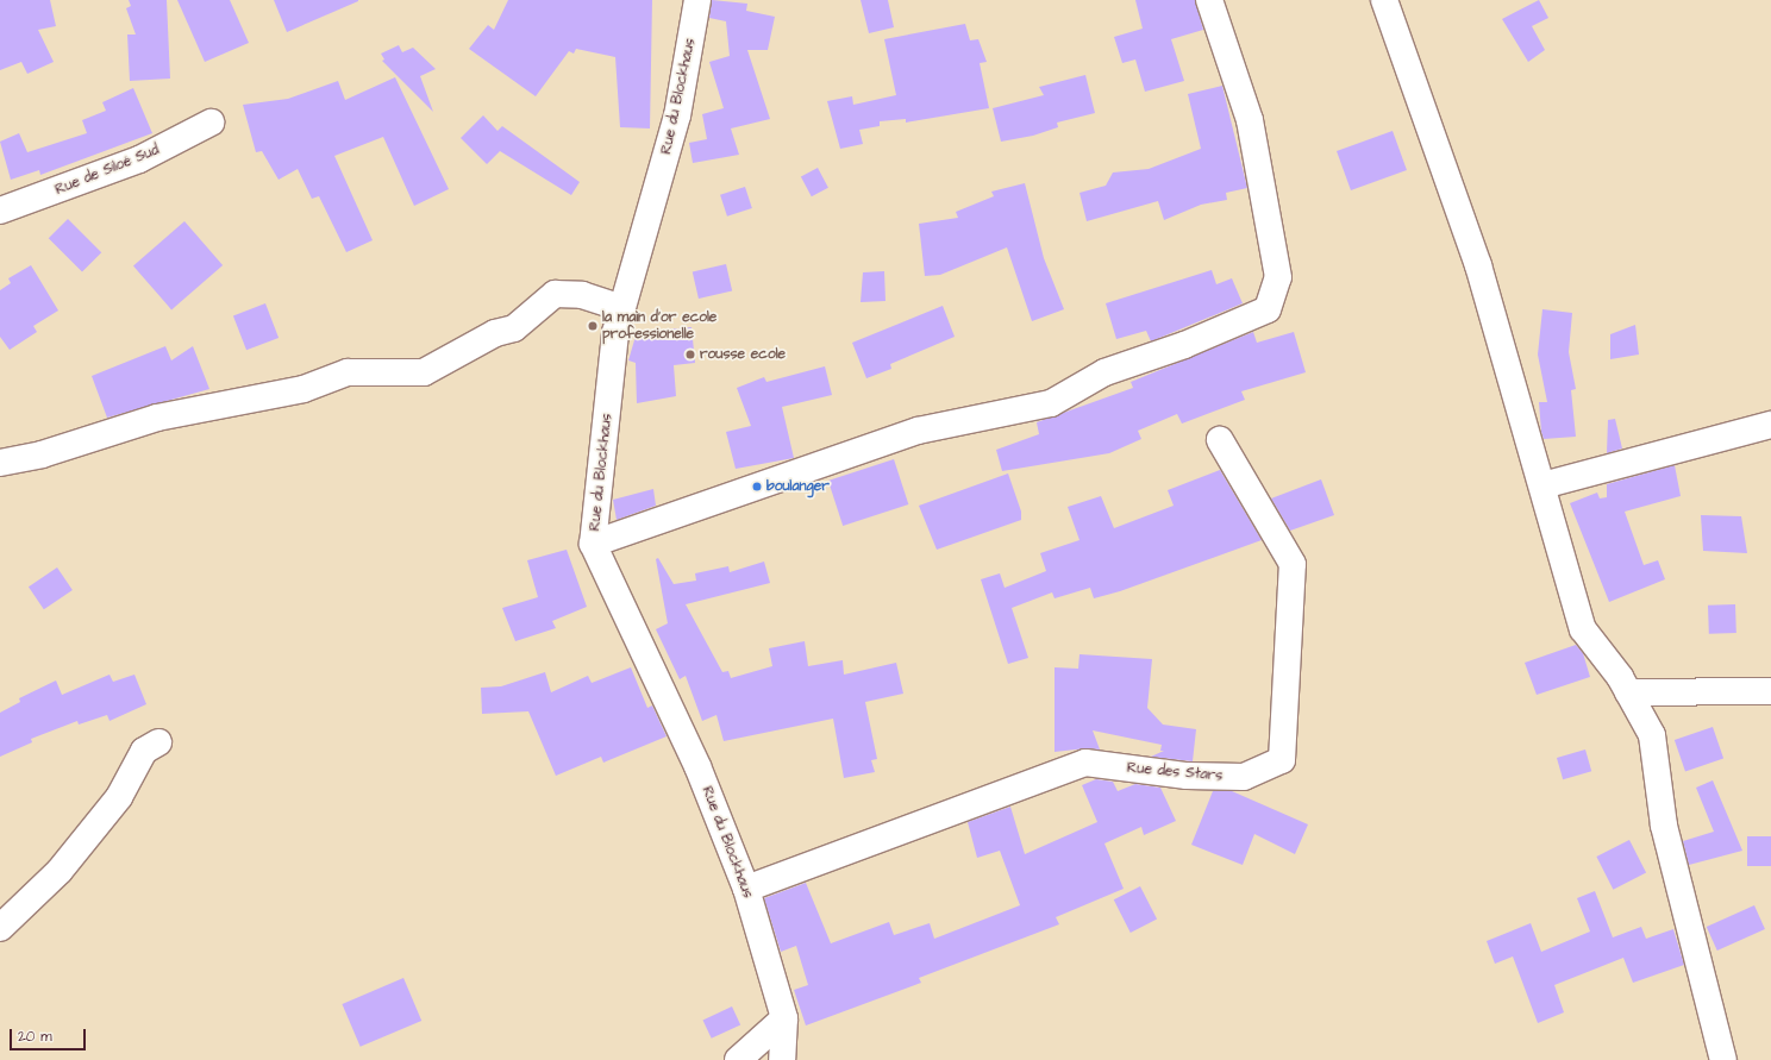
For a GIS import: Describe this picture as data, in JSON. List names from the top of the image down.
{
  "streets": {
    "street": ["Rue du Blockhaus", "Rue de Siloé Sud", "Rue des Stars"]
  },
  "crossings": [
    ["Rue du Blockhaus", "Rue des Stars"]
  ],
  "places": ["la main d'or ecole professionelle", "rousse ecole", "boulanger"],
  "scale_bar": "20 m"
}
